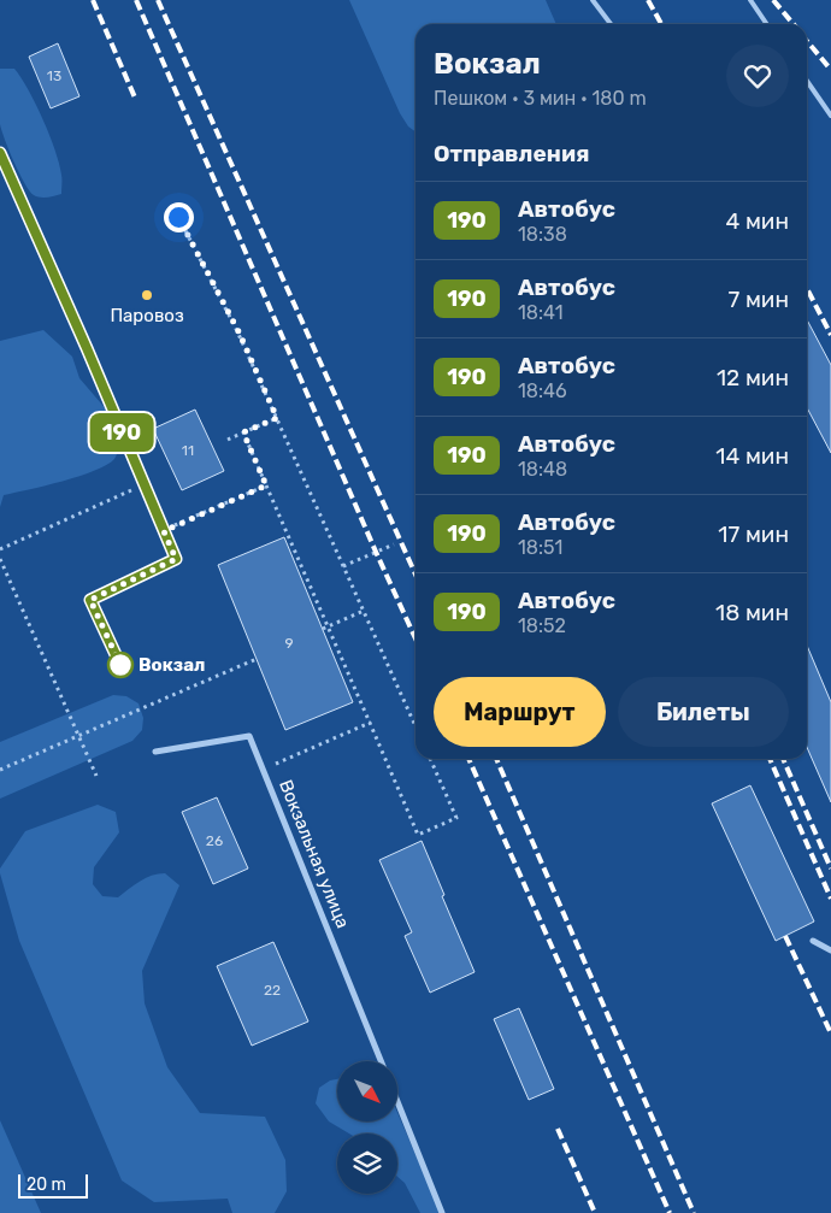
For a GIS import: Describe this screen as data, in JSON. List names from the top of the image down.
{
  "streets": {
    "street": ["Вокзальная улица"]
  },
  "places": ["Паровоз", "Вокзал"],
  "lines": ["bus line 190"],
  "house_numbers": [
    "13",
    "11",
    "9",
    "26",
    "22"
  ],
  "scale_bar": "20 m",
  "north": "bottom right",
  "page": {
    "on_map": "190",
    "heading": [
      ["Вокзал", "Пешком · 3 мин · 180 m"],
      "Отправления"
    ],
    "list": [
      {
        "mark": "190",
        "name": "Автобус",
        "note": "18:38",
        "value": "4 мин"
      },
      {
        "mark": "190",
        "name": "Автобус",
        "note": "18:41",
        "value": "7 мин"
      },
      {
        "mark": "190",
        "name": "Автобус",
        "note": "18:46",
        "value": "12 мин"
      },
      {
        "mark": "190",
        "name": "Автобус",
        "note": "18:48",
        "value": "14 мин"
      },
      {
        "mark": "190",
        "name": "Автобус",
        "note": "18:51",
        "value": "17 мин"
      },
      {
        "mark": "190",
        "name": "Автобус",
        "note": "18:52",
        "value": "18 мин"
      }
    ],
    "buttons": ["Маршрут", "Билеты"],
    "scale": "20 m"
  }
}
